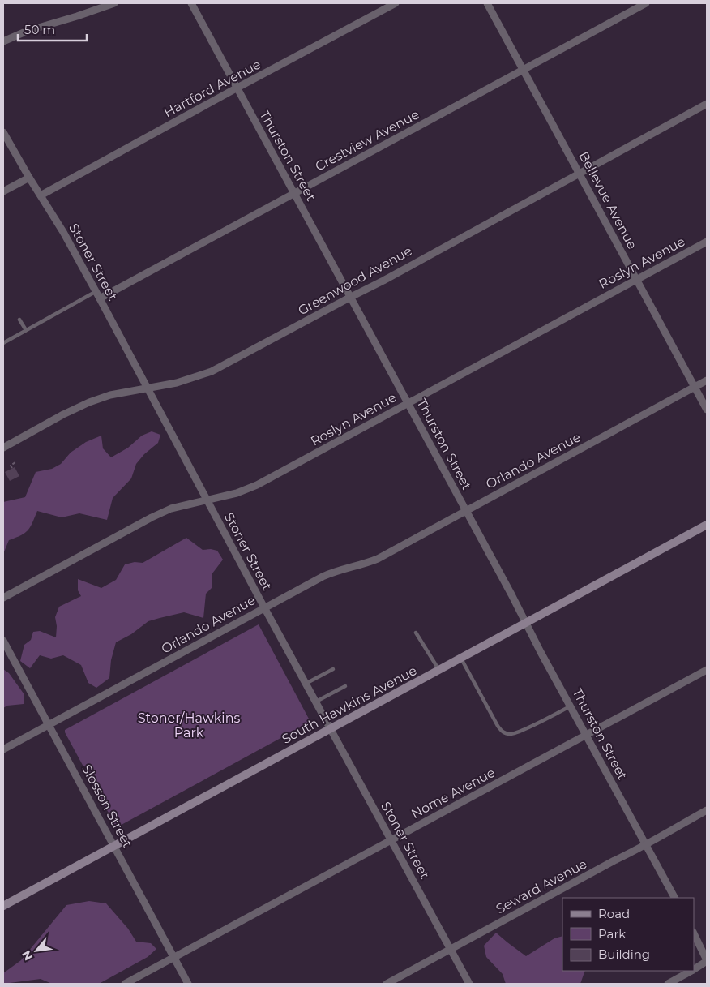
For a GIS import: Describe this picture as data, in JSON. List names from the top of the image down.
{
  "streets": {
    "street": [
      "Hartford Avenue",
      "Crestview Avenue",
      "Thurston Street",
      "Bellevue Avenue",
      "Stoner Street",
      "Roslyn Avenue",
      "Greenwood Avenue",
      "Orlando Avenue",
      "South Hawkins Avenue",
      "Nome Avenue",
      "Slosson Street",
      "Seward Avenue"
    ]
  },
  "crossings": [
    ["Hartford Avenue", "Thurston Street"],
    ["Hartford Avenue", "Stoner Street"],
    ["Crestview Avenue", "Thurston Street"],
    ["Crestview Avenue", "Bellevue Avenue"],
    ["Crestview Avenue", "Stoner Street"],
    ["Thurston Street", "Roslyn Avenue"],
    ["Thurston Street", "Greenwood Avenue"],
    ["Thurston Street", "Orlando Avenue"],
    ["Thurston Street", "South Hawkins Avenue"],
    ["Thurston Street", "Nome Avenue"],
    ["Thurston Street", "Seward Avenue"],
    ["Bellevue Avenue", "Roslyn Avenue"],
    ["Bellevue Avenue", "Greenwood Avenue"],
    ["Bellevue Avenue", "Orlando Avenue"],
    ["Stoner Street", "Roslyn Avenue"],
    ["Stoner Street", "Greenwood Avenue"],
    ["Stoner Street", "Orlando Avenue"],
    ["Stoner Street", "South Hawkins Avenue"],
    ["Stoner Street", "Nome Avenue"],
    ["Stoner Street", "Seward Avenue"],
    ["Orlando Avenue", "Slosson Street"],
    ["South Hawkins Avenue", "Slosson Street"],
    ["Nome Avenue", "Slosson Street"]
  ],
  "parks": ["Stoner/Hawkins Park"],
  "legend": ["Road", "Park", "Building"],
  "scale_bar": "50 m",
  "north": "bottom left"
}
